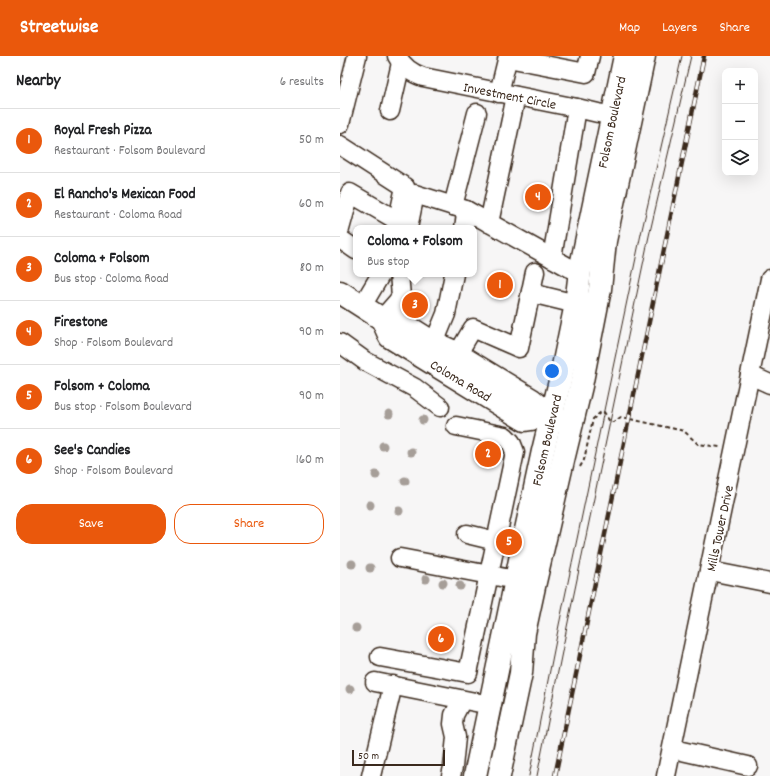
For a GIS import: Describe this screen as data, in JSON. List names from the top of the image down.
{
  "streets": {
    "main road": ["Folsom Boulevard", "Coloma Road"],
    "street": ["Investment Circle", "Mills Tower Drive"]
  },
  "crossings": [
    ["Investment Circle", "Folsom Boulevard"],
    ["Folsom Boulevard", "Coloma Road"]
  ],
  "scale_bar": "50 m",
  "page": {
    "header": "Streetwise",
    "nav": ["Map", "Layers", "Share"],
    "heading": ["Nearby", "6 results"],
    "map_buttons": ["+", "−"],
    "list": [
      {
        "mark": "1",
        "name": "Royal Fresh Pizza",
        "note": "Restaurant · Folsom Boulevard",
        "value": "50 m"
      },
      {
        "mark": "2",
        "name": "El Rancho's Mexican Food",
        "note": "Restaurant · Coloma Road",
        "value": "60 m"
      },
      {
        "mark": "3",
        "name": "Coloma + Folsom",
        "note": "Bus stop · Coloma Road",
        "value": "80 m"
      },
      {
        "mark": "4",
        "name": "Firestone",
        "note": "Shop · Folsom Boulevard",
        "value": "90 m"
      },
      {
        "mark": "5",
        "name": "Folsom + Coloma",
        "note": "Bus stop · Folsom Boulevard",
        "value": "90 m"
      },
      {
        "mark": "6",
        "name": "See's Candies",
        "note": "Shop · Folsom Boulevard",
        "value": "160 m"
      }
    ],
    "pins": [
      "4",
      "1",
      "3",
      "2",
      "5",
      "6"
    ],
    "popup": ["Coloma + Folsom", "Bus stop"],
    "buttons": ["Save", "Share"],
    "scale": "50 m"
  }
}
